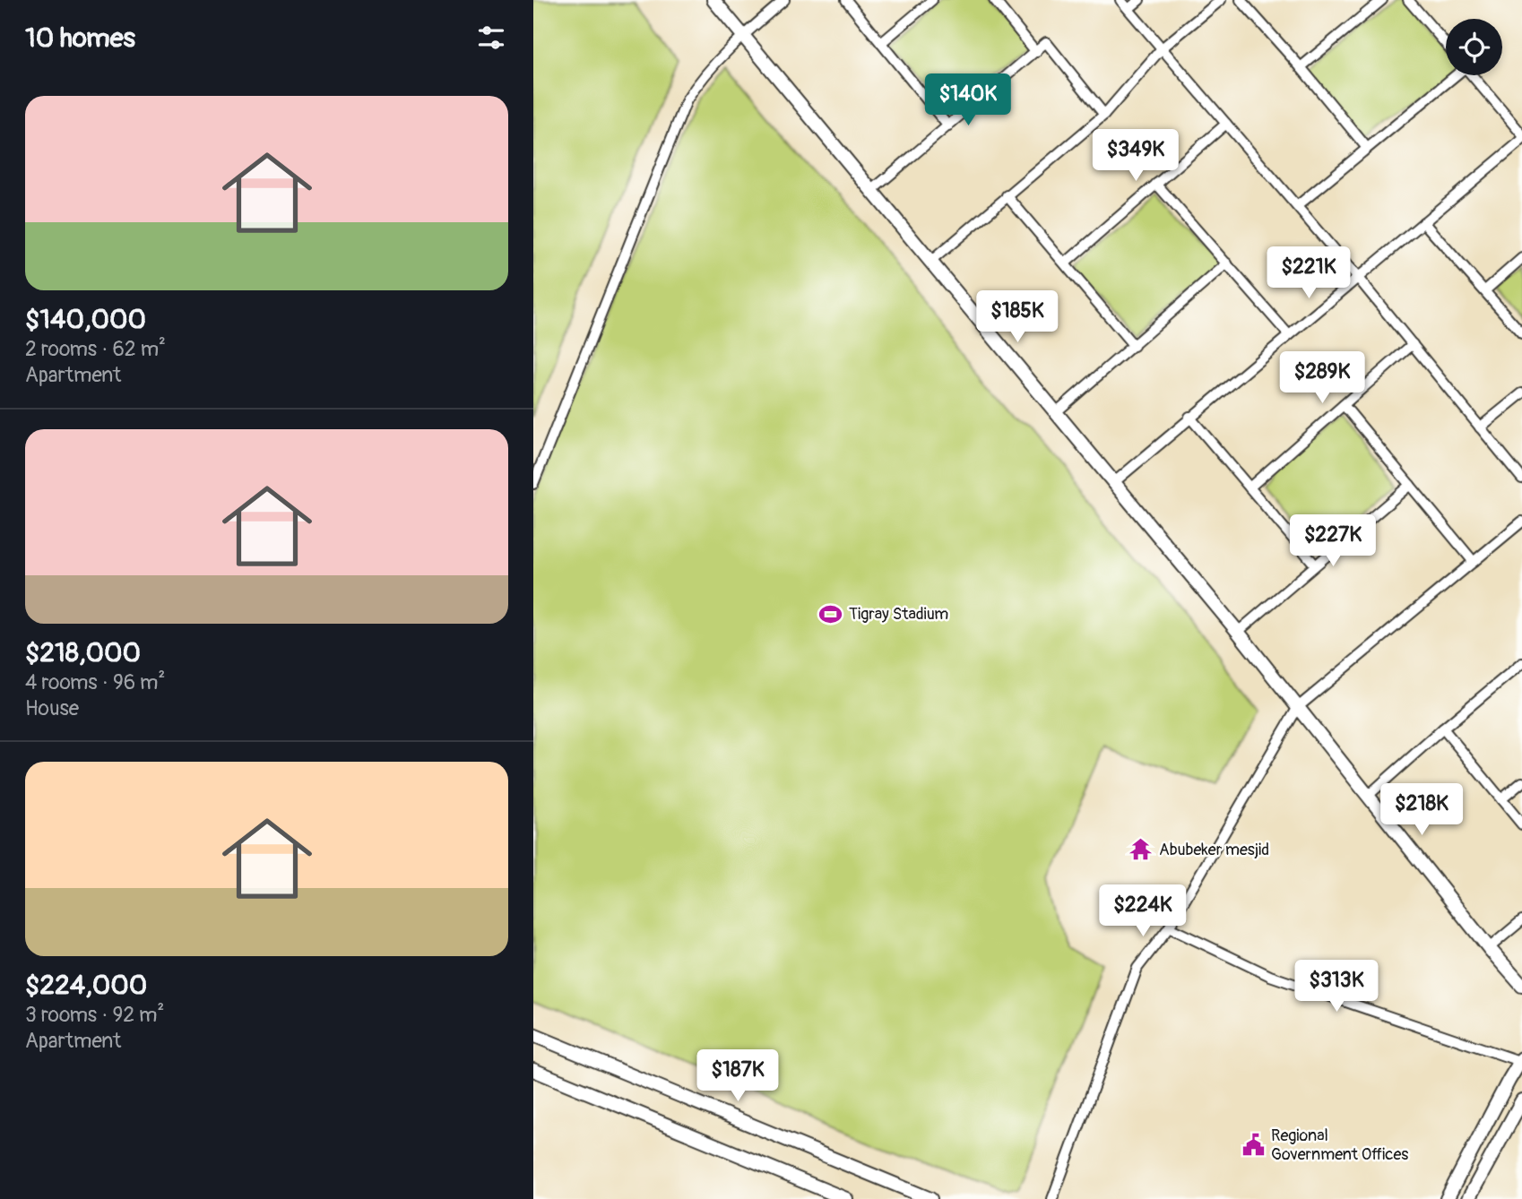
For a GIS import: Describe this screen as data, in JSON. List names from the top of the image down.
{
  "places": {
    "sports": ["Tigray Stadium"],
    "temple": ["Abubeker mesjid"],
    "public building": ["Regional Government Offices"]
  },
  "page": {
    "heading": "10 homes",
    "price": [
      "$140K",
      "$349K",
      "$221K",
      "$185K",
      "$289K",
      "$227K",
      "$218K",
      "$224K",
      "$313K",
      "$187K"
    ],
    "list": [
      {
        "name": "$140,000",
        "note": "2 rooms · 62 m² · Apartment"
      },
      {
        "name": "$218,000",
        "note": "4 rooms · 96 m² · House"
      },
      {
        "name": "$224,000",
        "note": "3 rooms · 92 m² · Apartment"
      }
    ]
  }
}
